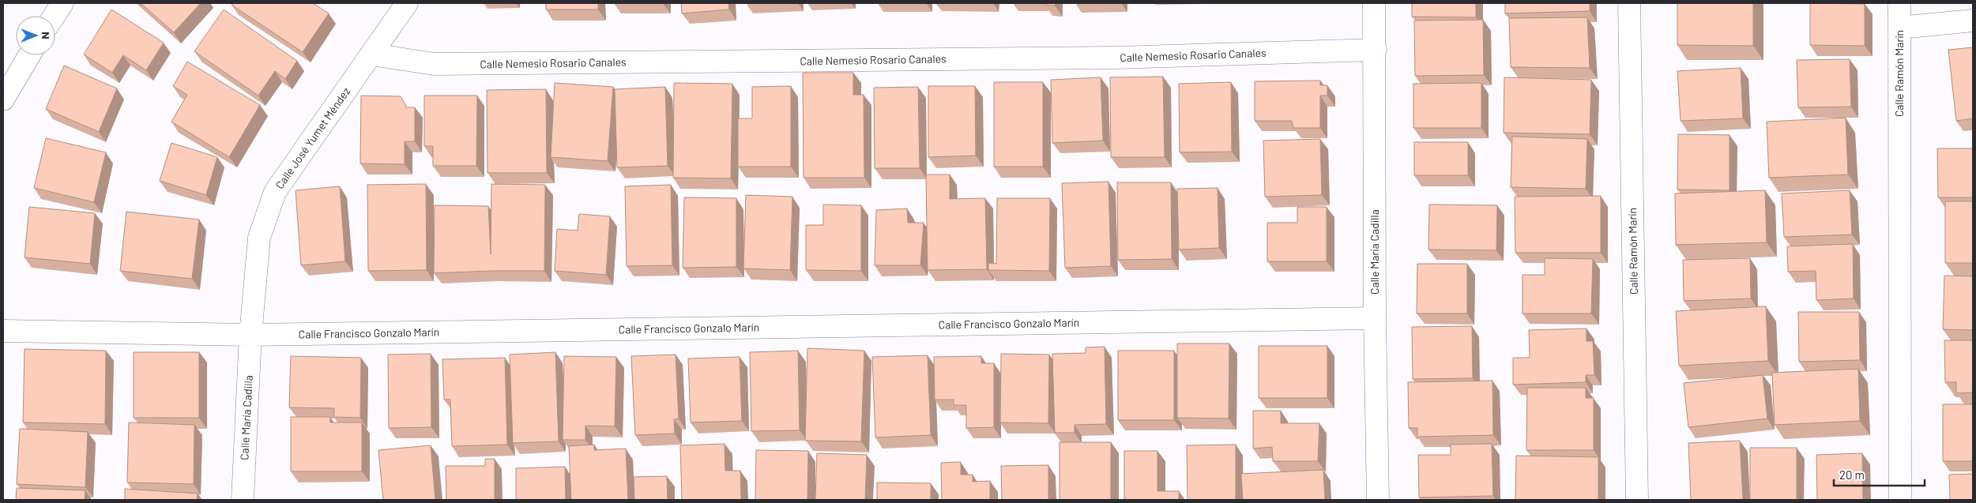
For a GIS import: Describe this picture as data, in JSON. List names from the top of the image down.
{
  "streets": {
    "street": [
      "Calle Nemesio Rosario Canales",
      "Calle Ramón Marín",
      "Calle José Yumet Méndez",
      "Calle María Cadilla",
      "Calle Francisco Gonzalo Marín"
    ]
  },
  "crossings": [
    ["Calle Nemesio Rosario Canales", "Calle José Yumet Méndez"],
    ["Calle Nemesio Rosario Canales", "Calle María Cadilla"],
    ["Calle José Yumet Méndez", "Calle María Cadilla"],
    ["Calle José Yumet Méndez", "Calle Francisco Gonzalo Marín"],
    ["Calle María Cadilla", "Calle Francisco Gonzalo Marín"]
  ],
  "scale_bar": "20 m",
  "north": "right"
}
